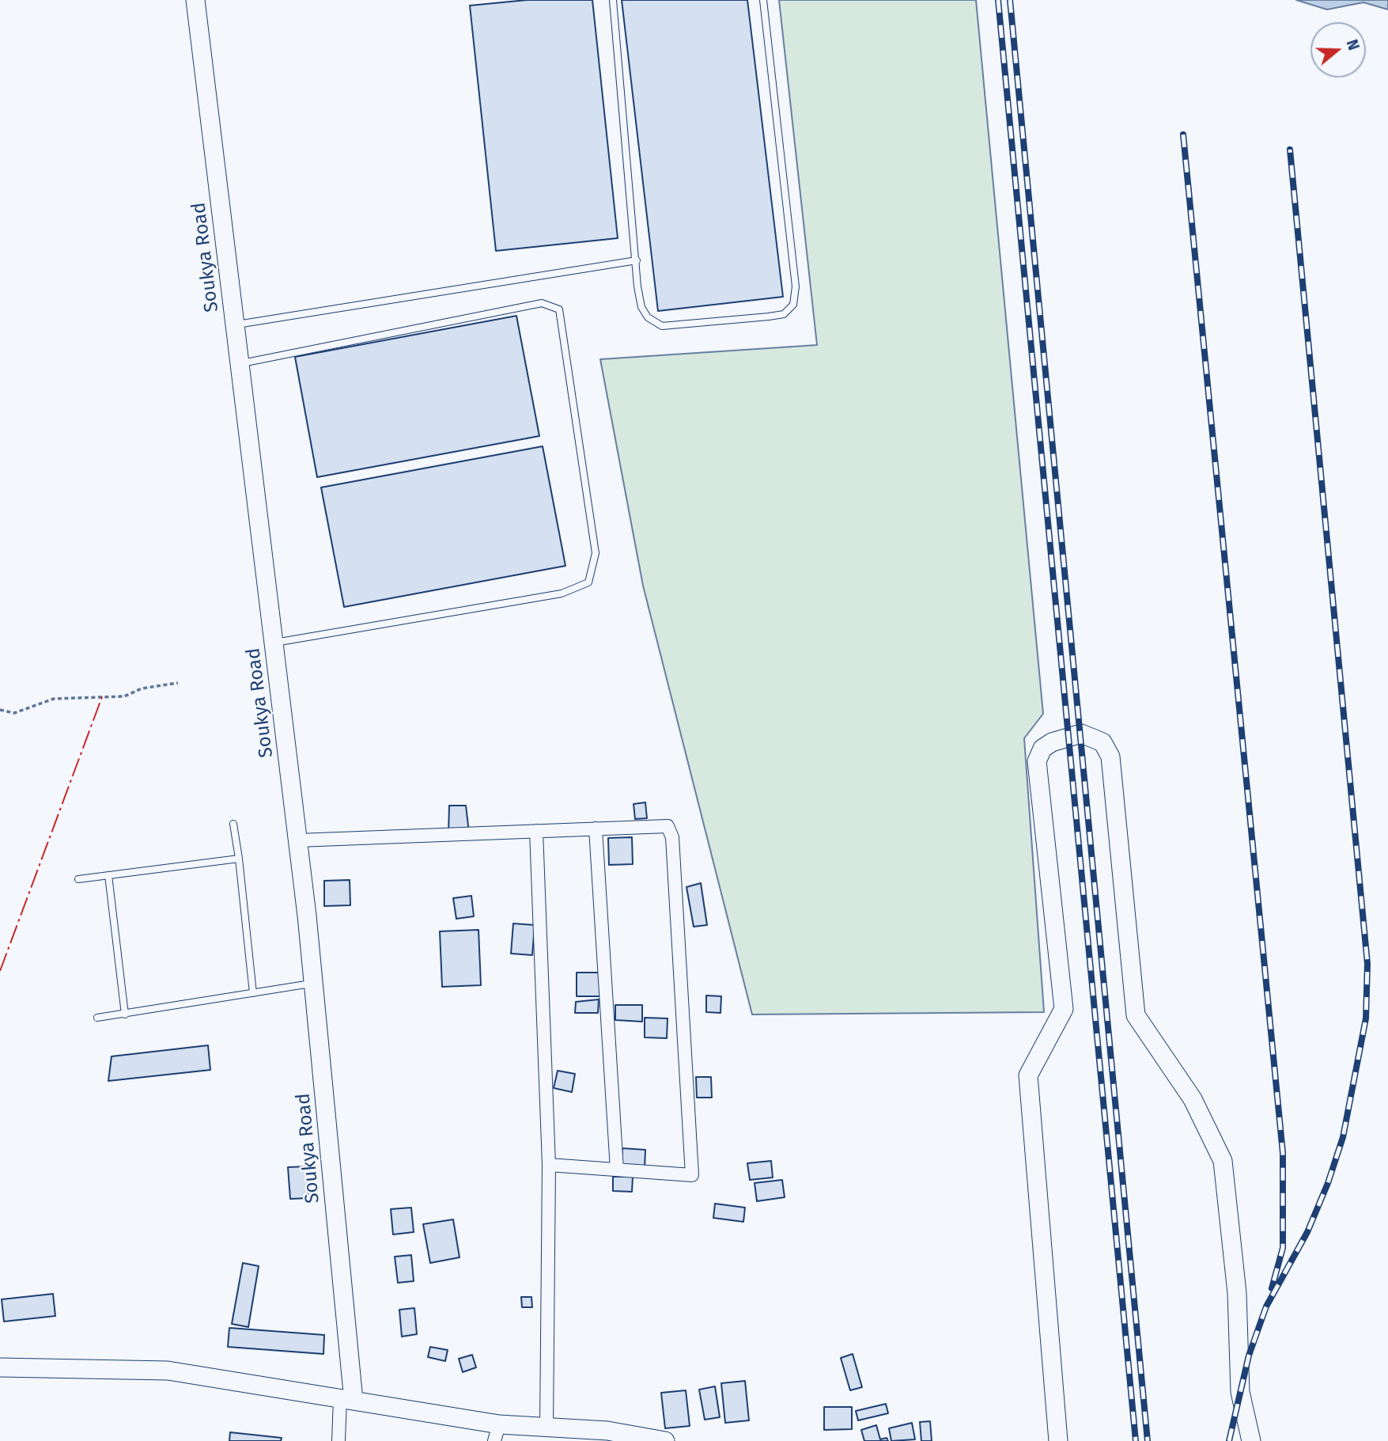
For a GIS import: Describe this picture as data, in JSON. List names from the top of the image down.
{
  "streets": {
    "main road": ["Soukya Road"]
  },
  "north": "right"
}
